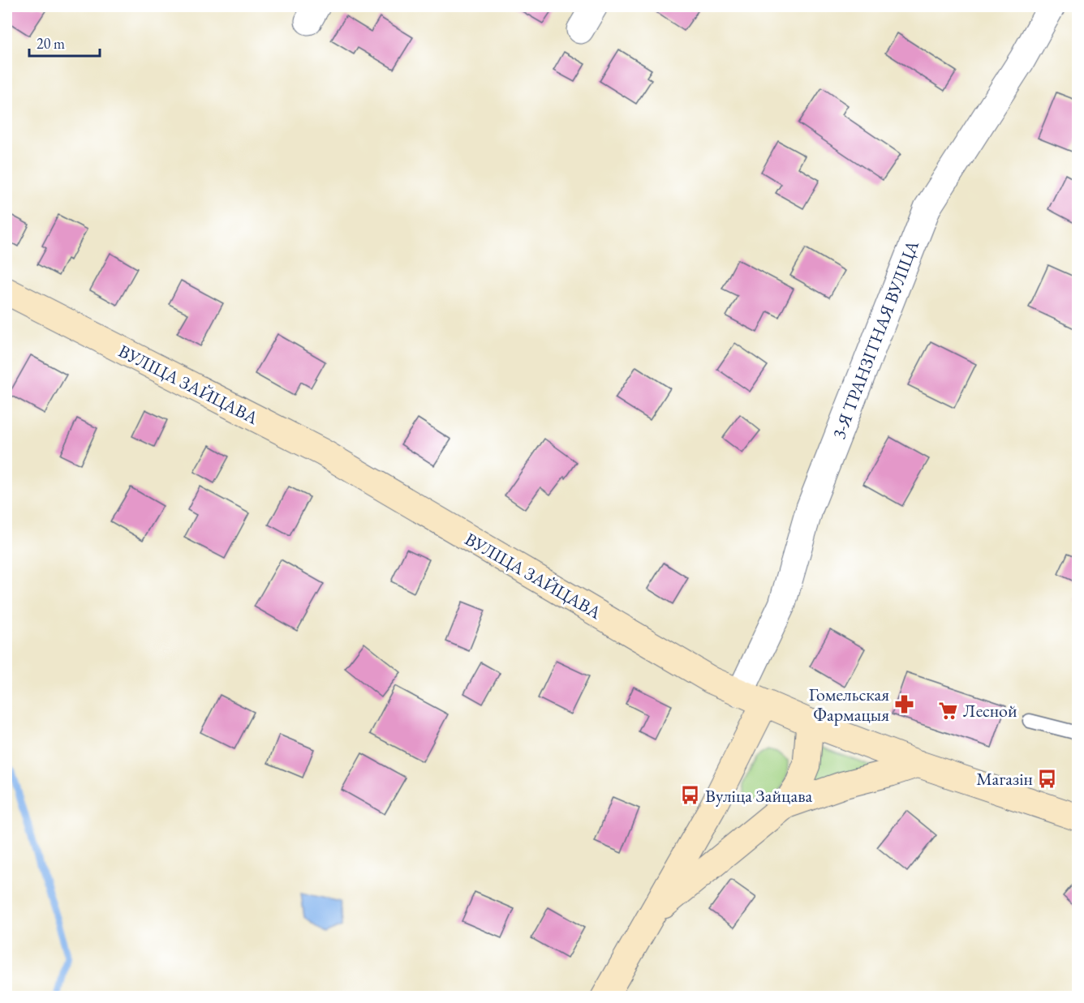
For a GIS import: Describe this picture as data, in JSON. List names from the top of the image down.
{
  "streets": {
    "street": ["3-Я ТРАНЗІТНАЯ ВУЛІЦА", "ВУЛІЦА ЗАЙЦАВА"]
  },
  "crossings": [
    ["3-Я ТРАНЗІТНАЯ ВУЛІЦА", "ВУЛІЦА ЗАЙЦАВА"]
  ],
  "places": {
    "pharmacy": ["Гомельская Фармацыя"],
    "supermarket": ["Лесной"],
    "bus stop": ["Магазін", "Вуліца Зайцава"]
  },
  "scale_bar": "20 m"
}
